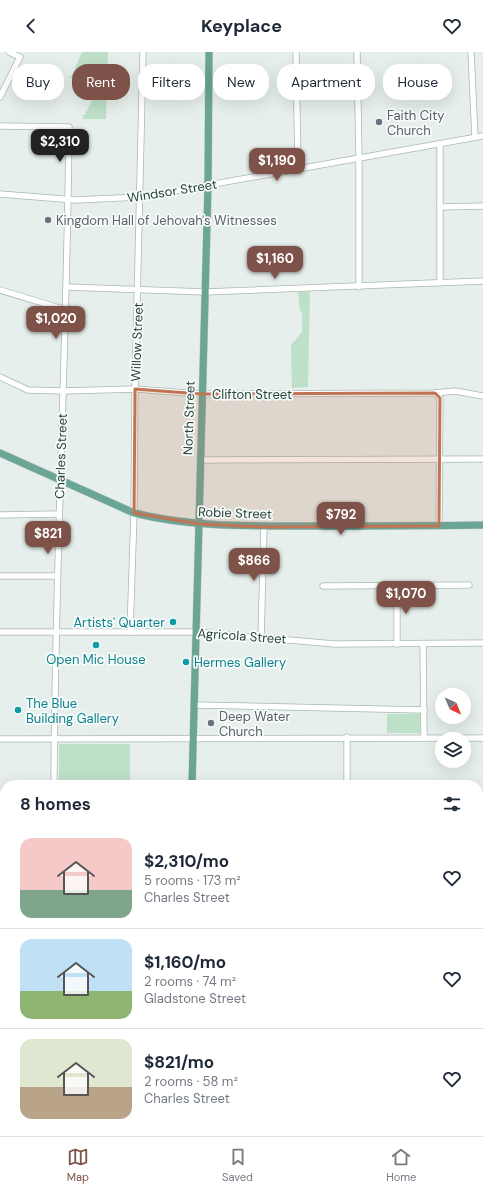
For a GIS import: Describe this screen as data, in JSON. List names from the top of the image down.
{
  "streets": {
    "main road": ["North Street", "Robie Street"],
    "street": [
      "Windsor Street",
      "Willow Street",
      "Clifton Street",
      "Charles Street",
      "Agricola Street"
    ]
  },
  "crossings": [
    ["Windsor Street", "Willow Street"],
    ["Windsor Street", "North Street"],
    ["Windsor Street", "Charles Street"],
    ["Willow Street", "Clifton Street"],
    ["Willow Street", "Robie Street"],
    ["Willow Street", "Agricola Street"],
    ["Clifton Street", "North Street"],
    ["Clifton Street", "Charles Street"],
    ["North Street", "Robie Street"],
    ["North Street", "Agricola Street"],
    ["Charles Street", "Robie Street"],
    ["Charles Street", "Agricola Street"]
  ],
  "places": [
    "Faith City Church",
    "Kingdom Hall of Jehovah's Witnesses",
    "Artists' Quarter",
    "Open Mic House",
    "Hermes Gallery",
    "The Blue Building Gallery",
    "Deep Water Church"
  ],
  "north": "bottom right",
  "page": {
    "header": "Keyplace",
    "chip": [
      "Buy",
      "Rent",
      "Filters",
      "New",
      "Apartment",
      "House"
    ],
    "price": [
      "$2,310",
      "$1,190",
      "$1,160",
      "$1,020",
      "$792",
      "$821",
      "$866",
      "$1,070"
    ],
    "heading": "8 homes",
    "list": [
      {
        "name": "$2,310/mo",
        "note": "5 rooms · 173 m² · Charles Street"
      },
      {
        "name": "$1,160/mo",
        "note": "2 rooms · 74 m² · Gladstone Street"
      },
      {
        "name": "$821/mo",
        "note": "2 rooms · 58 m² · Charles Street"
      }
    ],
    "tabs": ["Map", "Saved", "Home"]
  }
}
